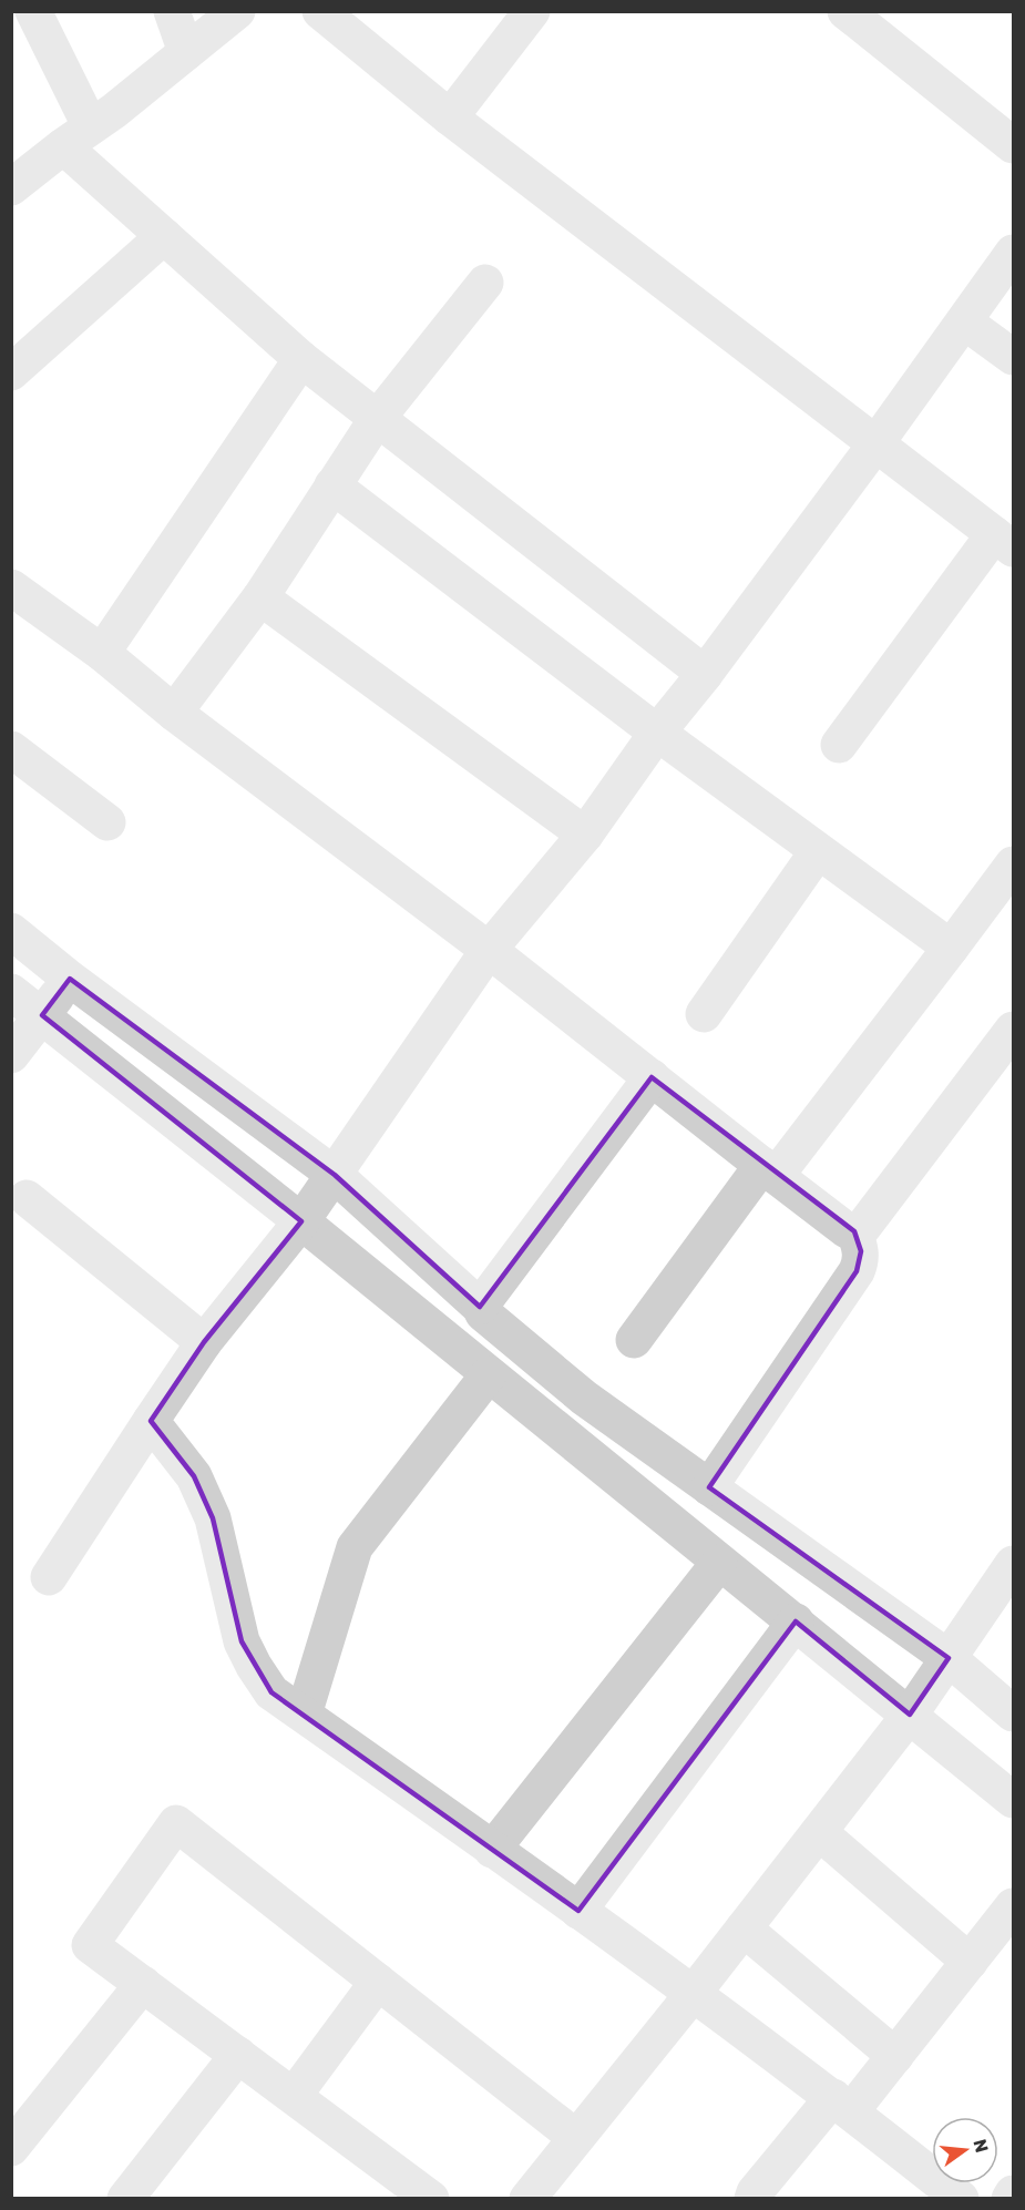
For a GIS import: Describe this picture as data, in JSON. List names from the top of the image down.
{
  "north": "right"
}
